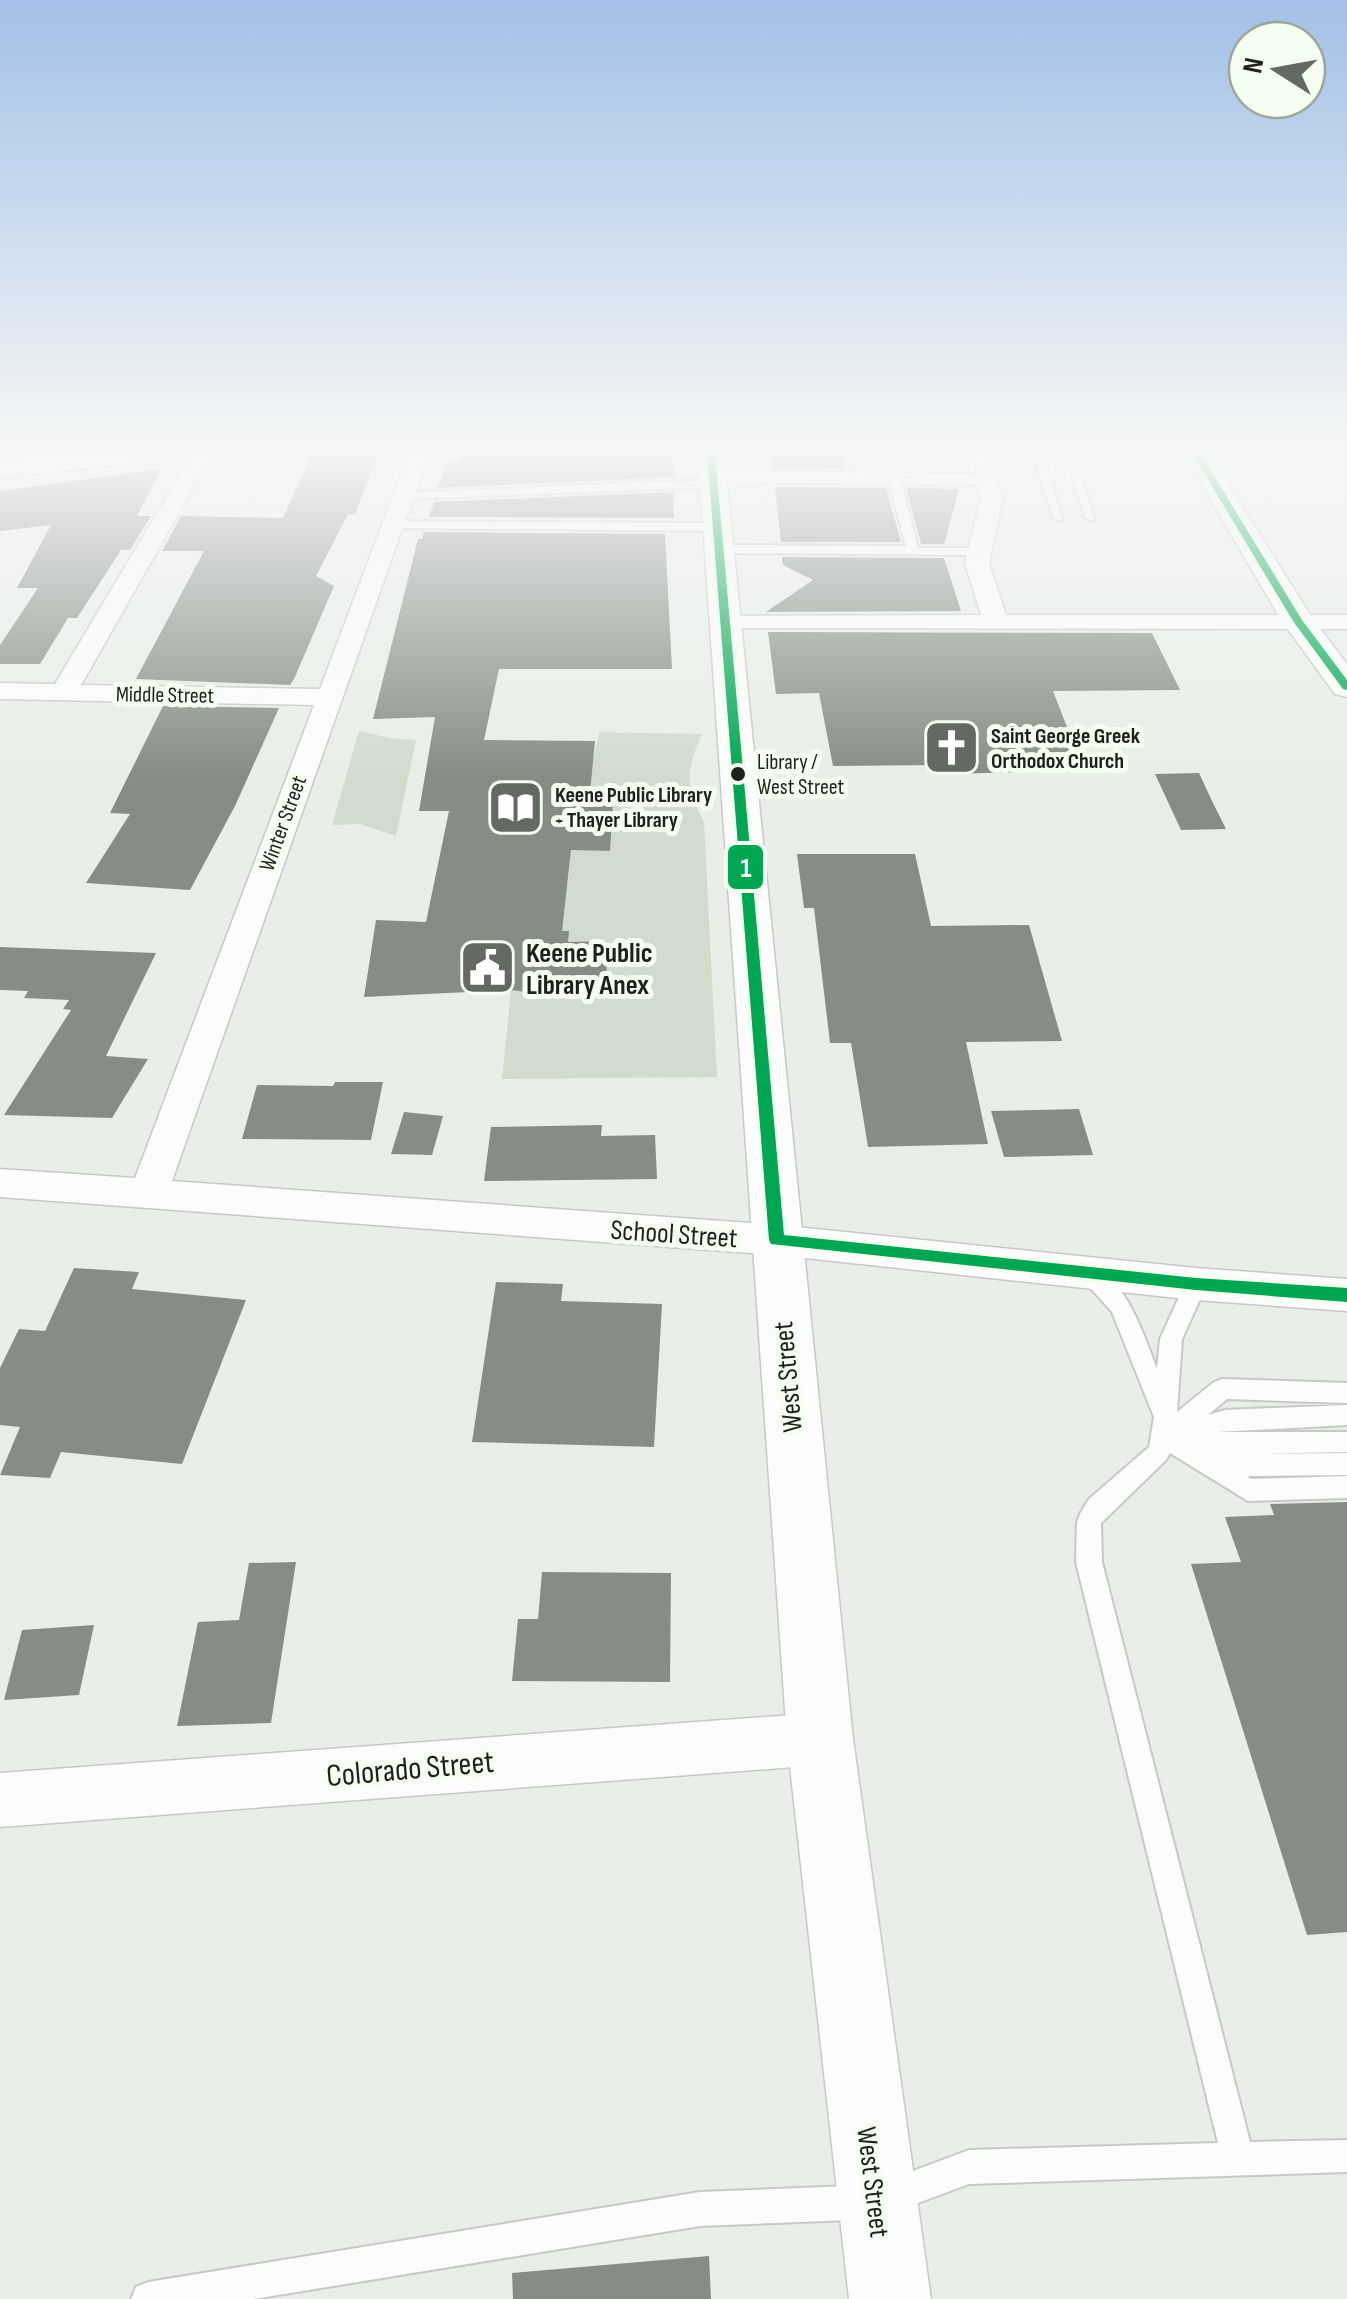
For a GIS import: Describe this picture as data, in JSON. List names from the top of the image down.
{
  "streets": {
    "street": [
      "Middle Street",
      "Winter Street",
      "School Street",
      "West Street",
      "Colorado Street"
    ]
  },
  "crossings": [
    ["Middle Street", "Winter Street"],
    ["Winter Street", "School Street"],
    ["School Street", "West Street"],
    ["West Street", "Colorado Street"]
  ],
  "places": {
    "church": ["Saint George Greek Orthodox Church"],
    "other": ["Library / West Street"],
    "library": ["Keene Public Library - Thayer Library"],
    "public building": ["Keene Public Library Anex"]
  },
  "lines": ["transit line 1"],
  "north": "left"
}
